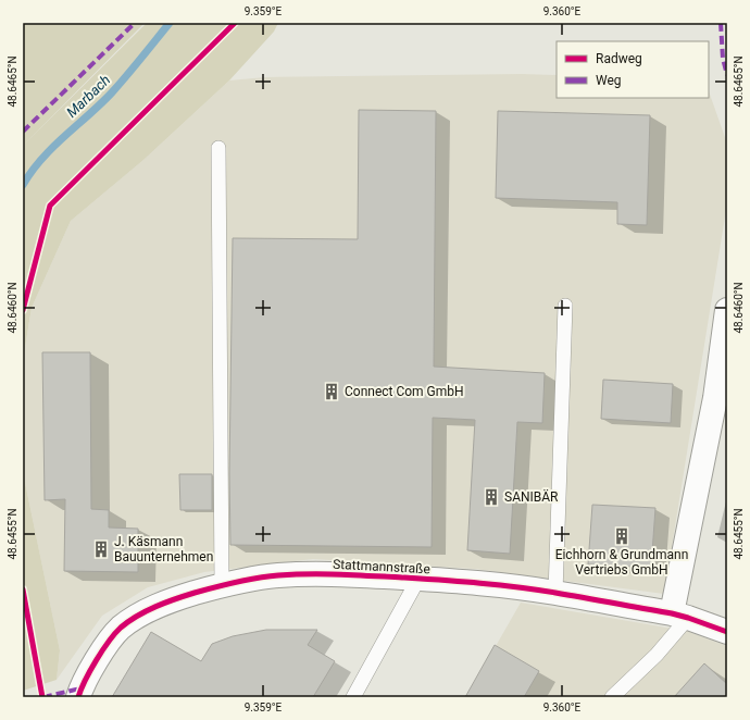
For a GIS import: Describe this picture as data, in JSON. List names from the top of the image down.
{
  "streets": {
    "street": ["Stattmannstraße"]
  },
  "water": ["Marbach"],
  "places": {
    "building": [
      "Connect Com GmbH",
      "SANIBÄR",
      "Eichhorn & Grundmann Vertriebs GmbH",
      "J. Käsmann Bauunternehmen"
    ]
  },
  "legend": ["Radweg", "Weg"],
  "coordinates": [
    "9.359°E",
    "9.360°E",
    "48.6465°N",
    "48.6460°N",
    "48.6455°N"
  ]
}
